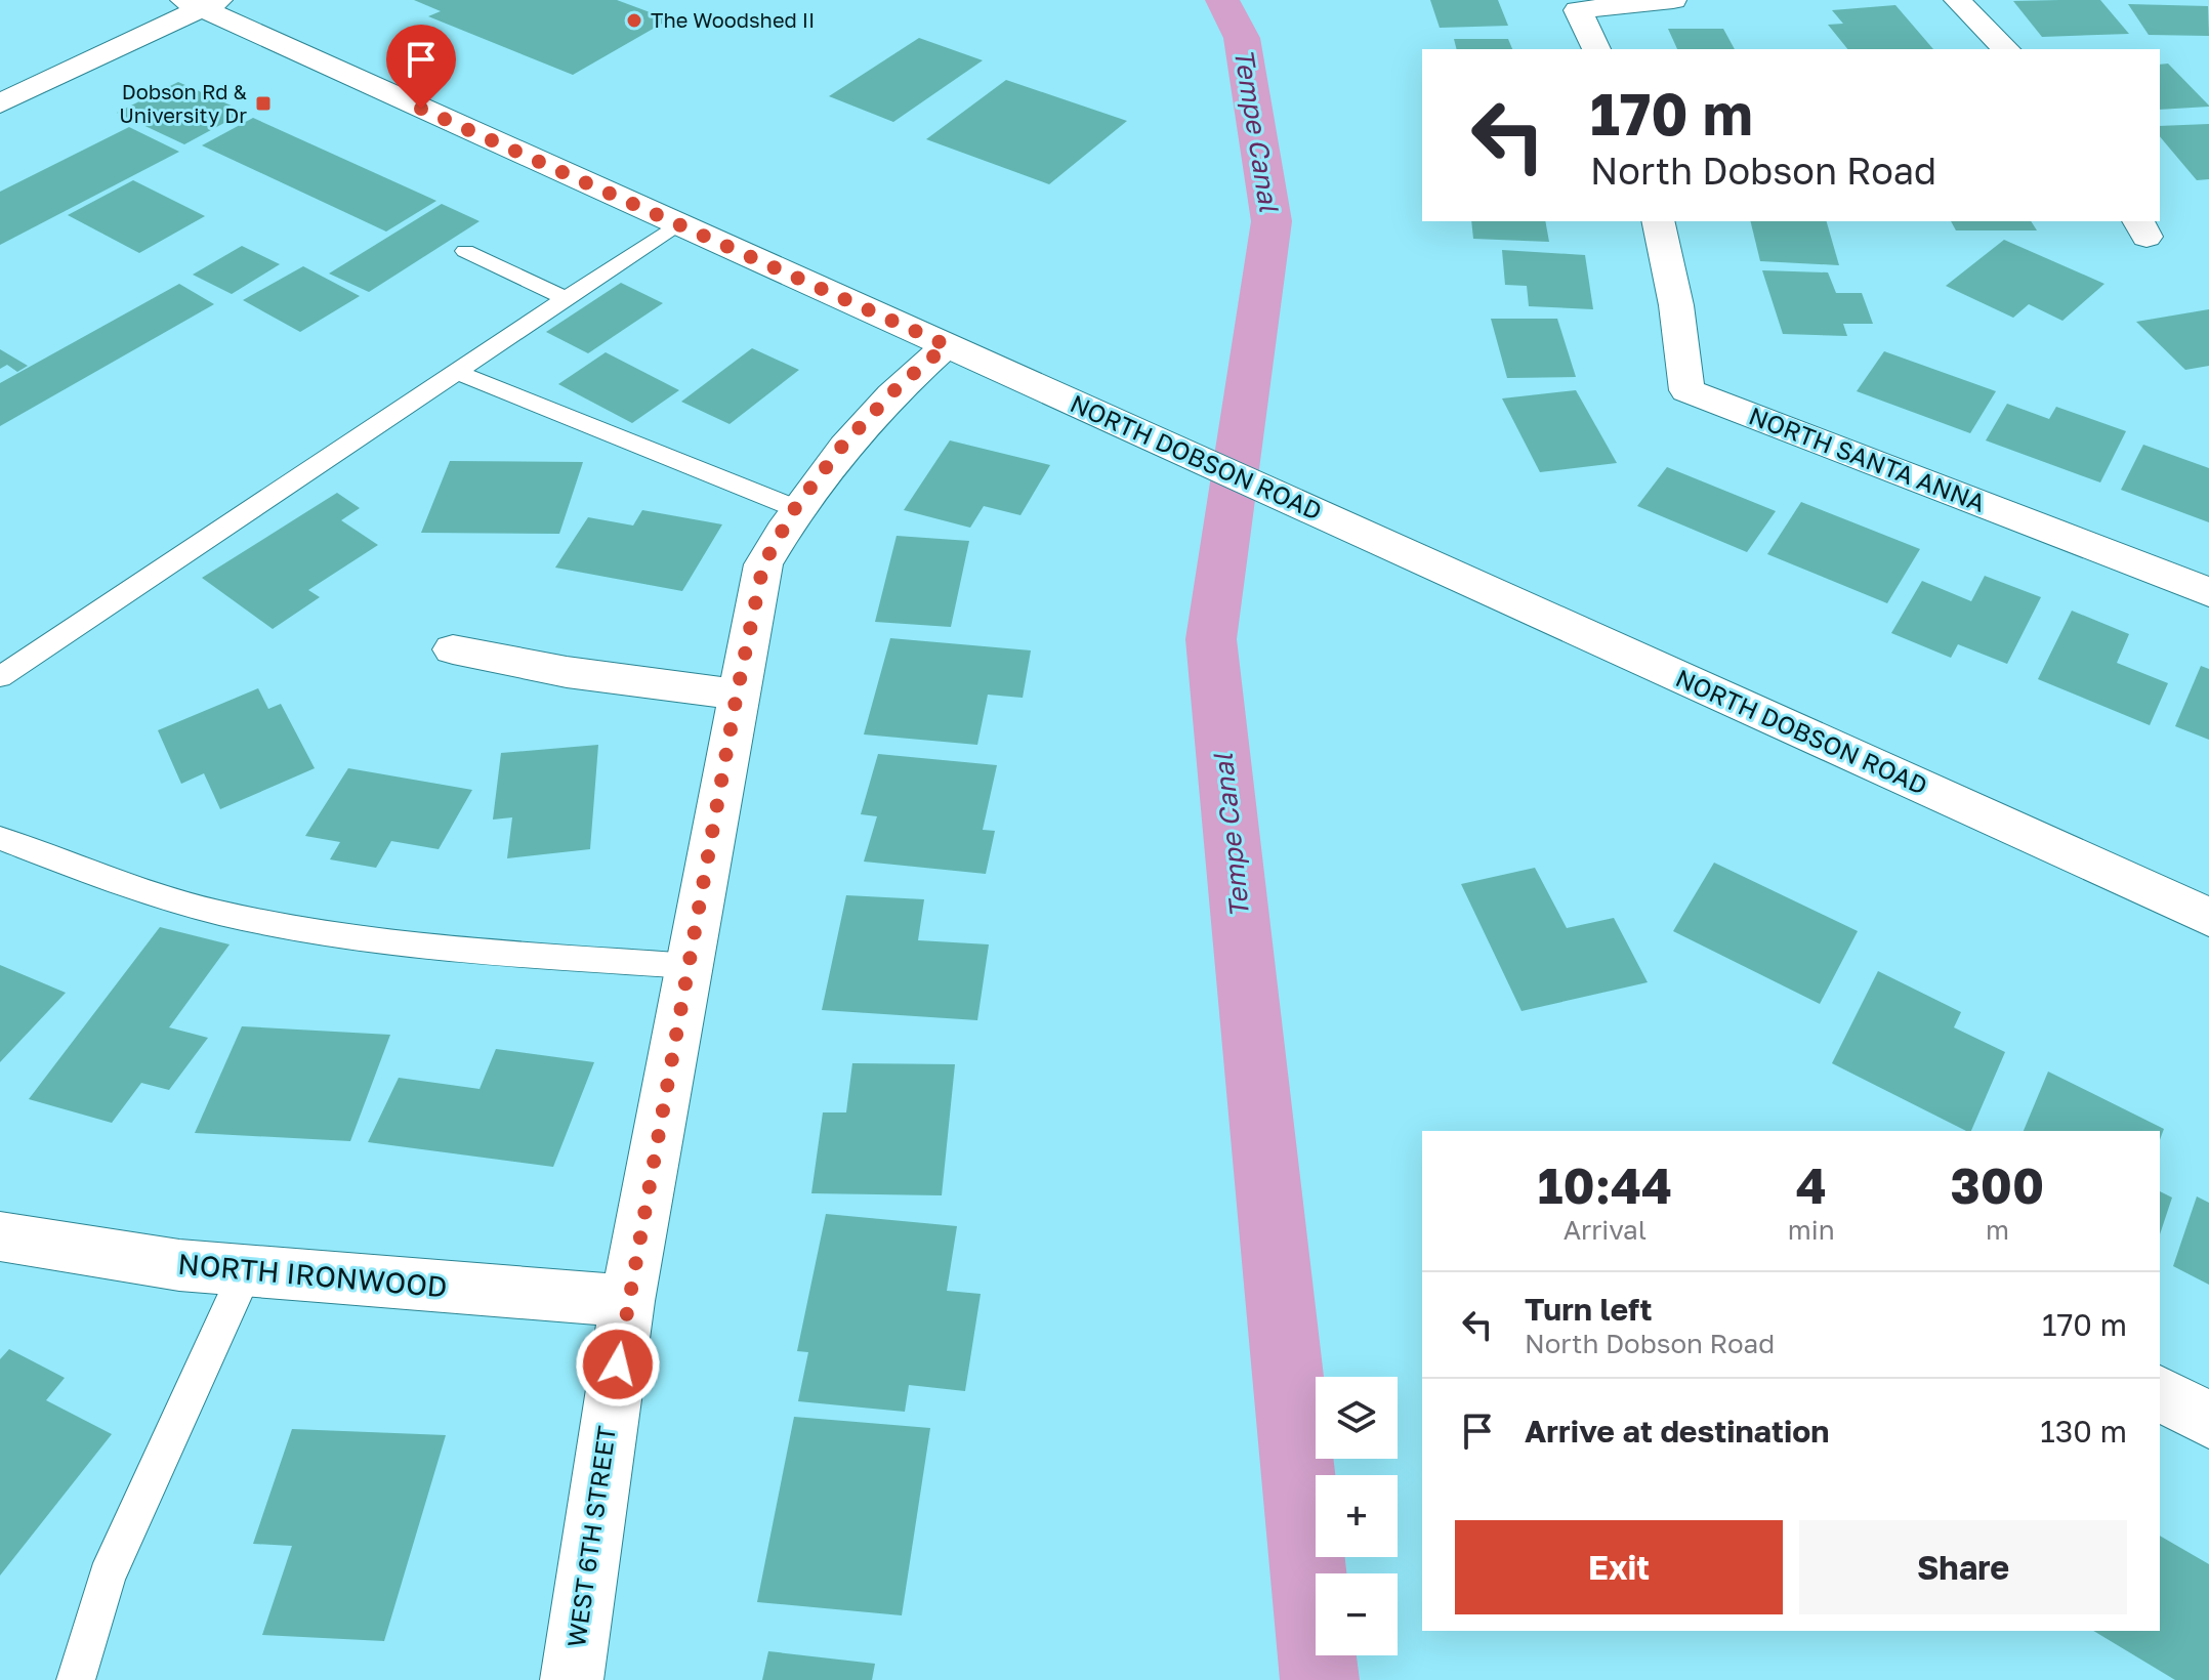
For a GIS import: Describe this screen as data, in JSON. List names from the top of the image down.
{
  "streets": {
    "street": [
      "NORTH DOBSON ROAD",
      "NORTH SANTA ANNA",
      "NORTH IRONWOOD",
      "WEST 6TH STREET"
    ]
  },
  "crossings": [
    ["NORTH DOBSON ROAD", "WEST 6TH STREET"],
    ["NORTH IRONWOOD", "WEST 6TH STREET"]
  ],
  "water": ["Tempe Canal"],
  "places": {
    "other": ["The Woodshed II"],
    "transit": ["Dobson Rd & University Dr"]
  },
  "page": {
    "turn": ["170 m", "North Dobson Road"],
    "eta": [
      "10:44",
      "Arrival",
      "4",
      "min",
      "300",
      "m"
    ],
    "list": [
      {
        "name": "Turn left",
        "note": "North Dobson Road",
        "value": "170 m"
      },
      {
        "name": "Arrive at destination",
        "value": "130 m"
      }
    ],
    "map_buttons": ["+", "−"],
    "buttons": ["Exit", "Share"]
  }
}
